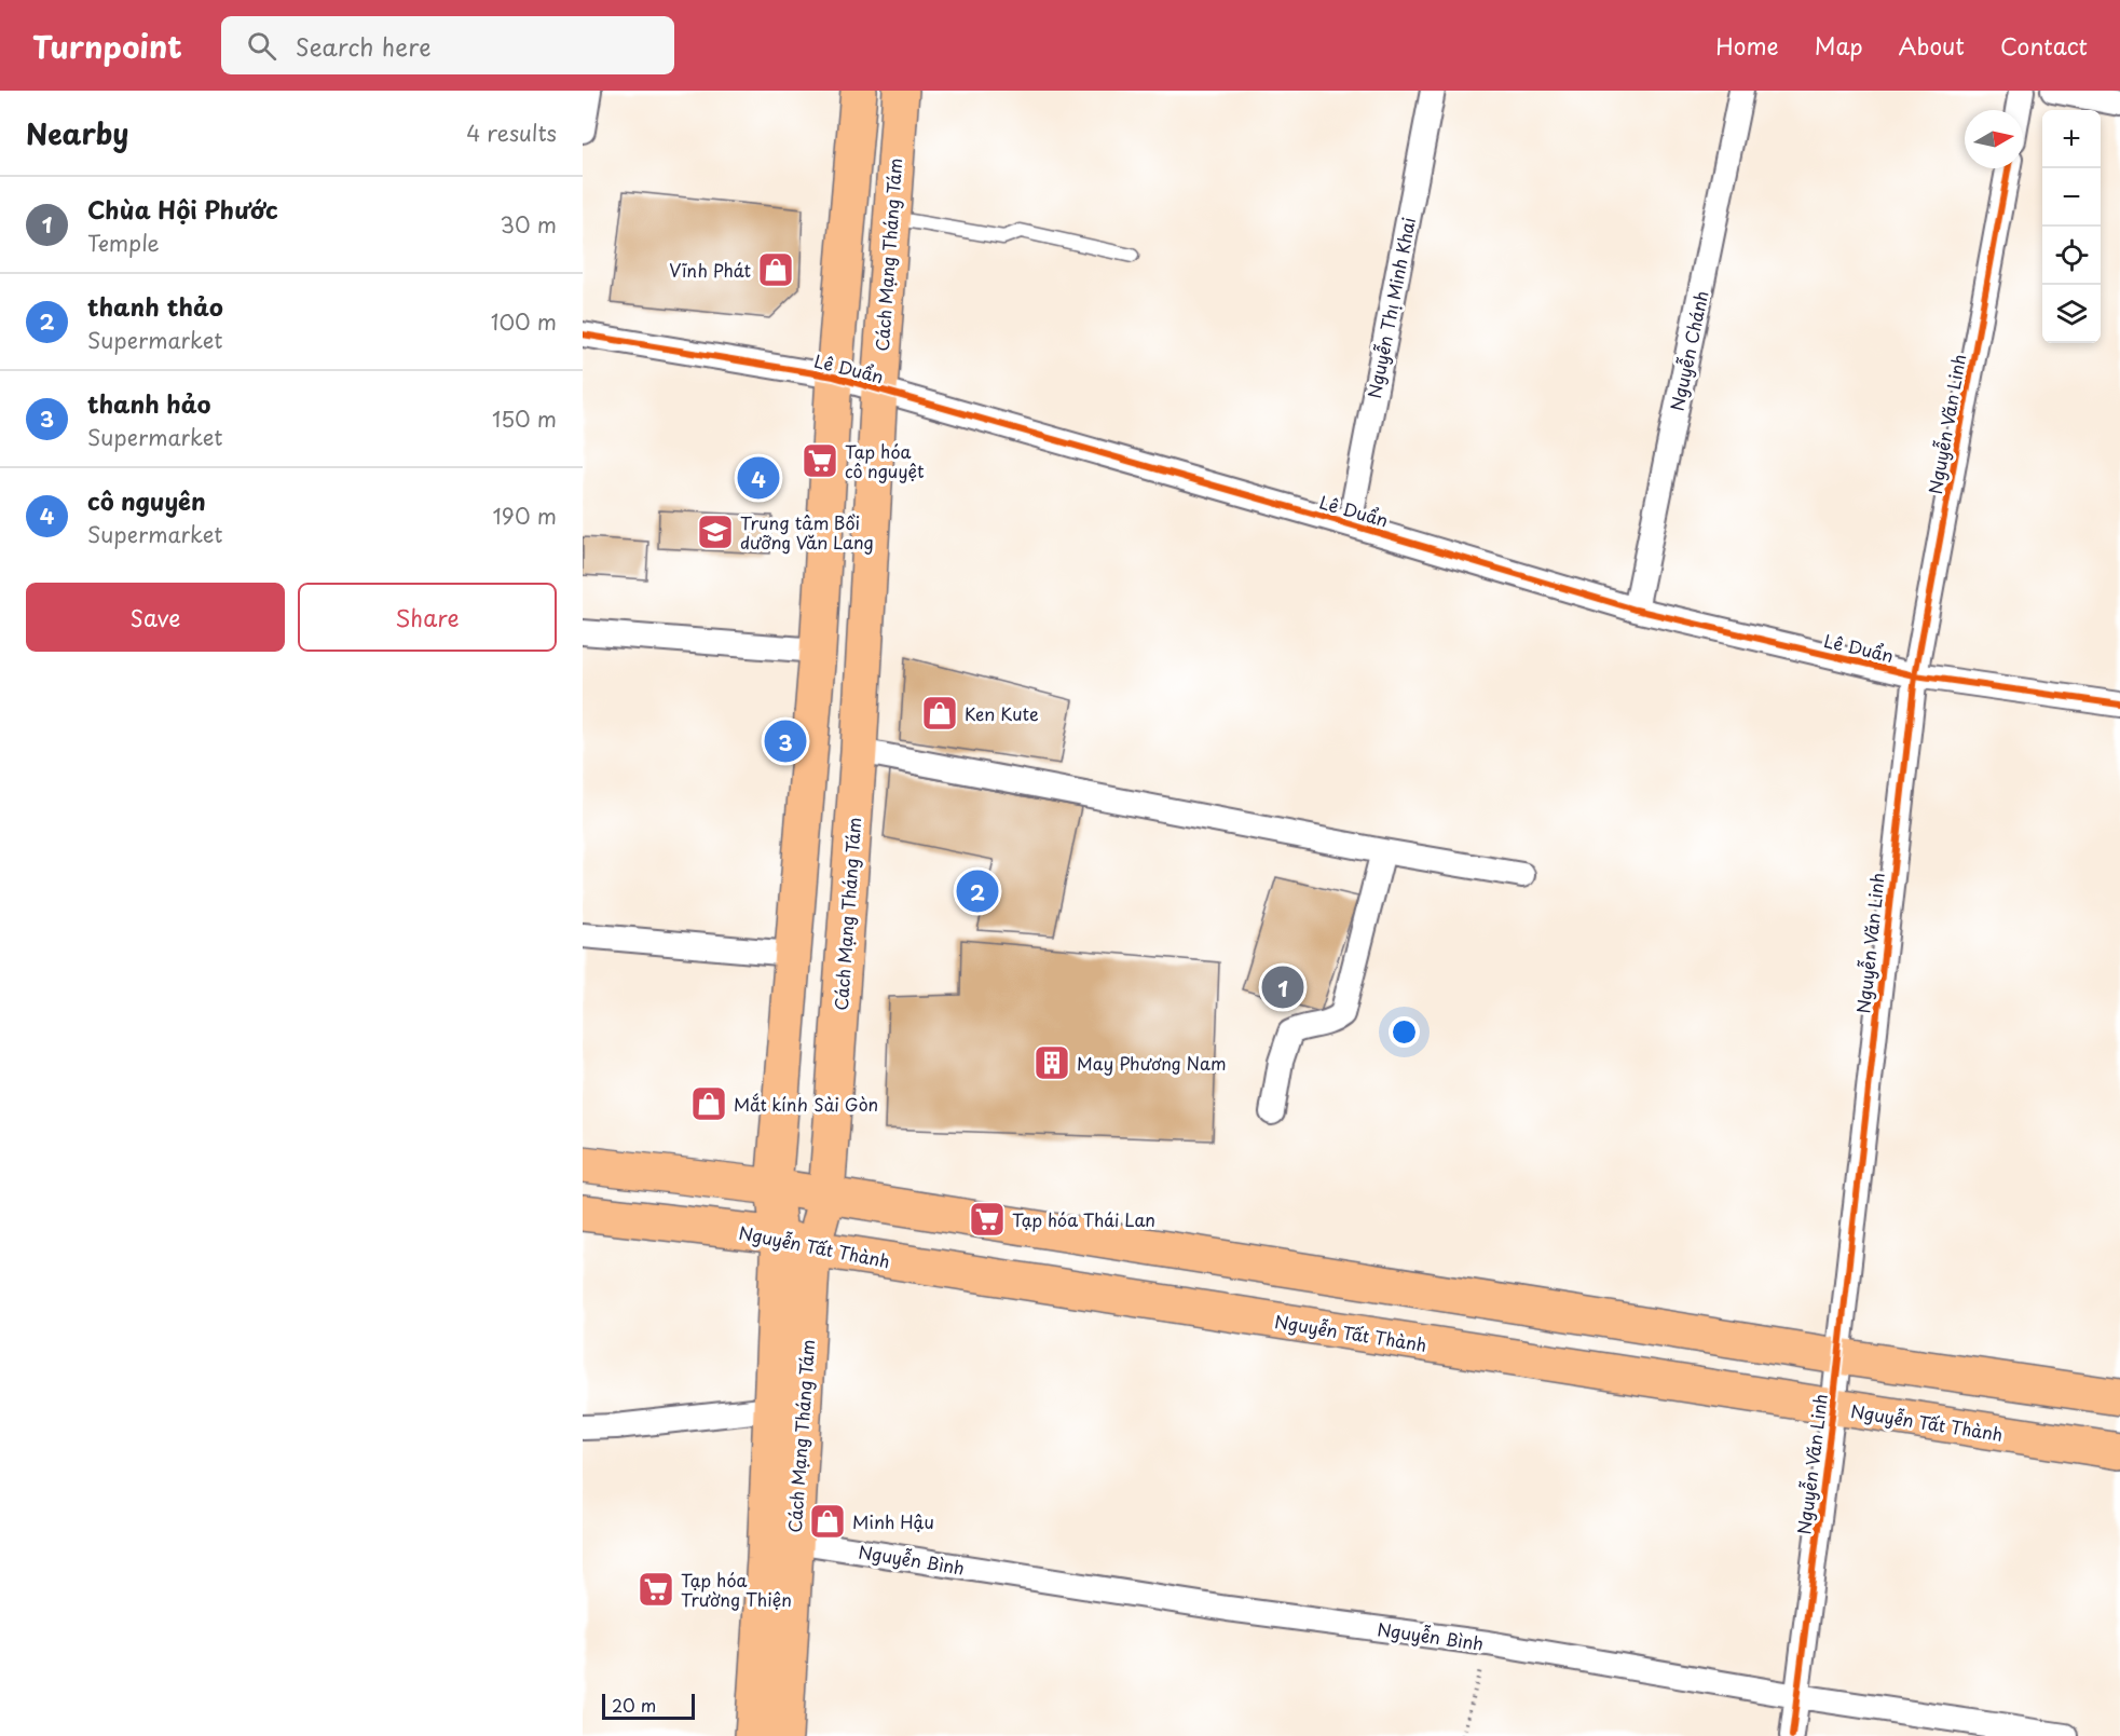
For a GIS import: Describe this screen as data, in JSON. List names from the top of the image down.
{
  "streets": {
    "main road": ["Cách Mạng Tháng Tám", "Nguyễn Tất Thành"],
    "street": [
      "Nguyễn Thị Minh Khai",
      "Nguyễn Chánh",
      "Lê Duẩn",
      "Nguyễn Văn Linh",
      "Nguyễn Bình"
    ]
  },
  "crossings": [
    ["Cách Mạng Tháng Tám", "Lê Duẩn"],
    ["Cách Mạng Tháng Tám", "Nguyễn Tất Thành"],
    ["Cách Mạng Tháng Tám", "Nguyễn Bình"],
    ["Nguyễn Thị Minh Khai", "Lê Duẩn"],
    ["Nguyễn Chánh", "Lê Duẩn"],
    ["Lê Duẩn", "Nguyễn Văn Linh"],
    ["Nguyễn Văn Linh", "Nguyễn Tất Thành"],
    ["Nguyễn Văn Linh", "Nguyễn Bình"]
  ],
  "places": {
    "shop": [
      "Vĩnh Phát",
      "Ken Kute",
      "Mắt kính Sài Gòn",
      "Minh Hậu"
    ],
    "supermarket": ["Tạp hóa cô nguyệt", "Tạp hóa Thái Lan", "Tạp hóa Trường Thiện"],
    "school or university": ["Trung tâm Bồi dưỡng Văn Lang"],
    "building": ["May Phương Nam"]
  },
  "scale_bar": "20 m",
  "north": "right",
  "page": {
    "header": "Turnpoint",
    "search": "Search here",
    "nav": [
      "Home",
      "Map",
      "About",
      "Contact"
    ],
    "heading": ["Nearby", "4 results"],
    "map_buttons": ["+", "−"],
    "list": [
      {
        "mark": "1",
        "name": "Chùa Hội Phước",
        "note": "Temple",
        "value": "30 m"
      },
      {
        "mark": "2",
        "name": "thanh thảo",
        "note": "Supermarket",
        "value": "100 m"
      },
      {
        "mark": "3",
        "name": "thanh hảo",
        "note": "Supermarket",
        "value": "150 m"
      },
      {
        "mark": "4",
        "name": "cô nguyên",
        "note": "Supermarket",
        "value": "190 m"
      }
    ],
    "pins": [
      "4",
      "3",
      "2",
      "1"
    ],
    "buttons": ["Save", "Share"],
    "scale": "20 m"
  }
}
